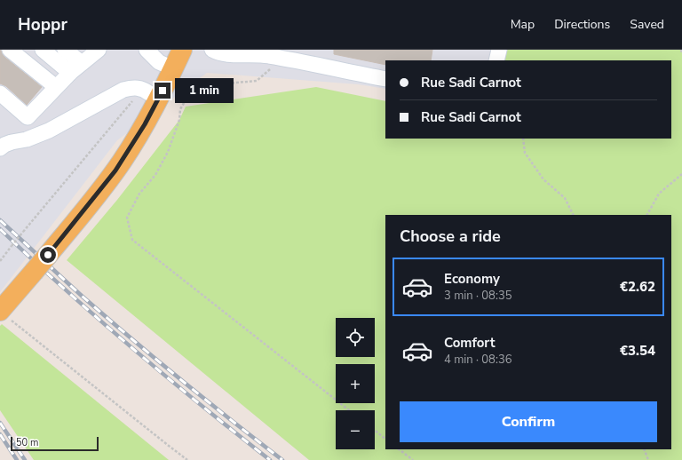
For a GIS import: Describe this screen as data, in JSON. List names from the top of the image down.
{
  "scale_bar": "50 m",
  "page": {
    "header": "Hoppr",
    "nav": ["Map", "Directions", "Saved"],
    "banner": ["Rue Sadi Carnot", "Rue Sadi Carnot"],
    "bubble": "1 min",
    "heading": "Choose a ride",
    "list": [
      {
        "name": "Economy",
        "note": "3 min · 08:35",
        "value": "€2.62"
      },
      {
        "name": "Comfort",
        "note": "4 min · 08:36",
        "value": "€3.54"
      }
    ],
    "map_buttons": ["+", "−"],
    "buttons": "Confirm",
    "scale": "50 m"
  }
}
